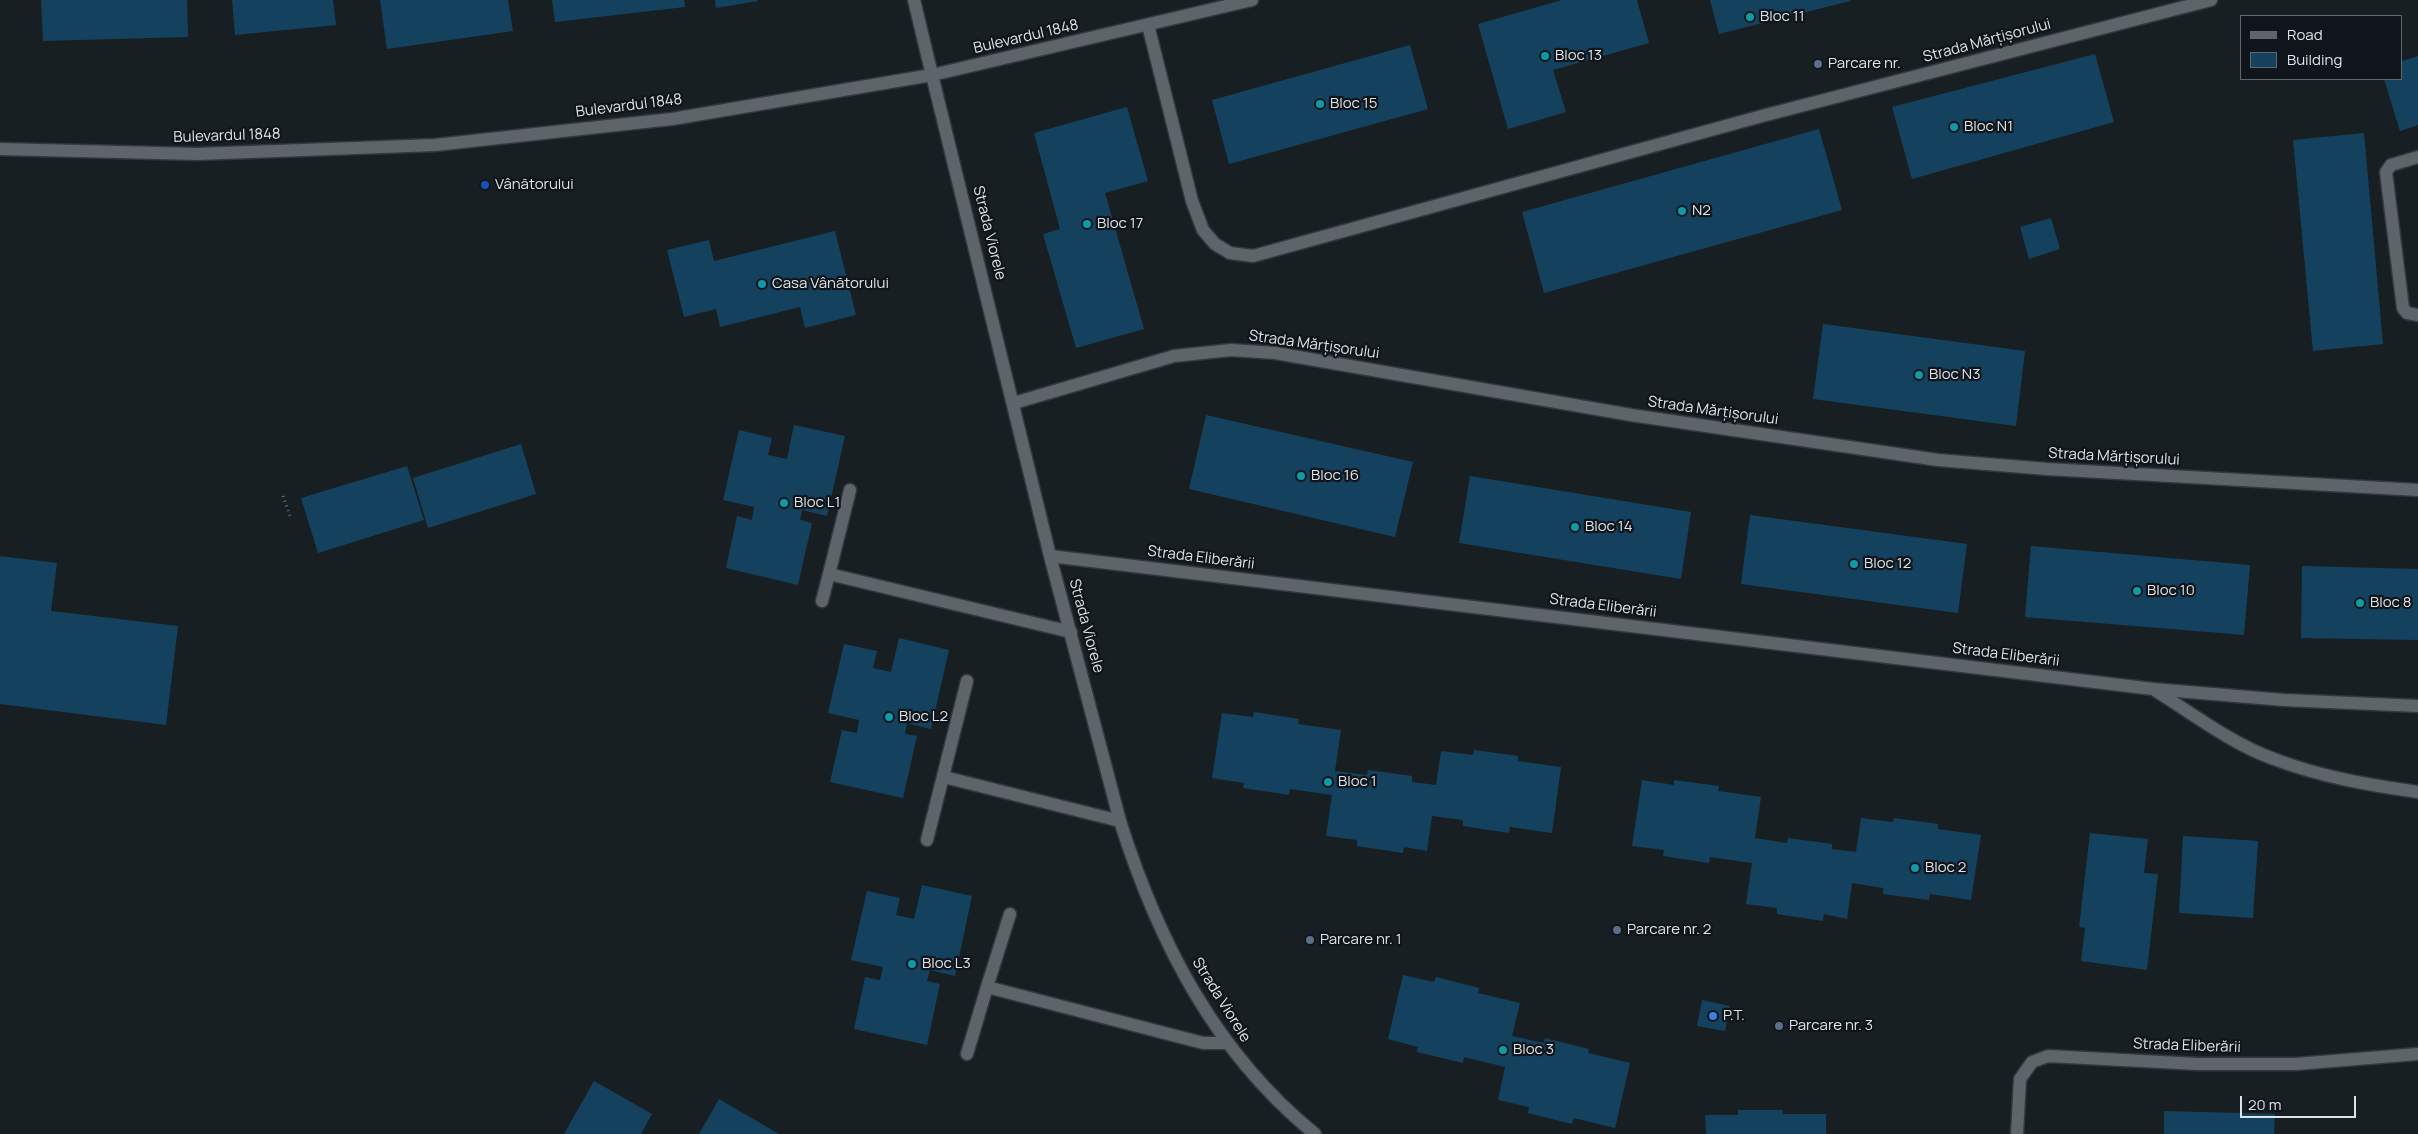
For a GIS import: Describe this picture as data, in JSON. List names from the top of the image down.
{
  "streets": {
    "street": [
      "Bulevardul 1848",
      "Strada Mărțișorului",
      "Strada Viorele",
      "Strada Eliberării"
    ]
  },
  "crossings": [
    ["Bulevardul 1848", "Strada Mărțișorului"],
    ["Bulevardul 1848", "Strada Viorele"],
    ["Strada Mărțișorului", "Strada Viorele"],
    ["Strada Viorele", "Strada Eliberării"]
  ],
  "places": [
    "Bloc 11",
    "Bloc 13",
    "Parcare nr.",
    "Bloc 15",
    "Bloc N1",
    "Vânătorului",
    "N2",
    "Bloc 17",
    "Casa Vânătorului",
    "Bloc N3",
    "Bloc 16",
    "Bloc L1",
    "Bloc 14",
    "Bloc 12",
    "Bloc 10",
    "Bloc 8",
    "Bloc L2",
    "Bloc 1",
    "Bloc 2",
    "Parcare nr. 2",
    "Parcare nr. 1",
    "Bloc L3",
    "P.T.",
    "Parcare nr. 3",
    "Bloc 3"
  ],
  "legend": ["Road", "Building"],
  "scale_bar": "20 m"
}
